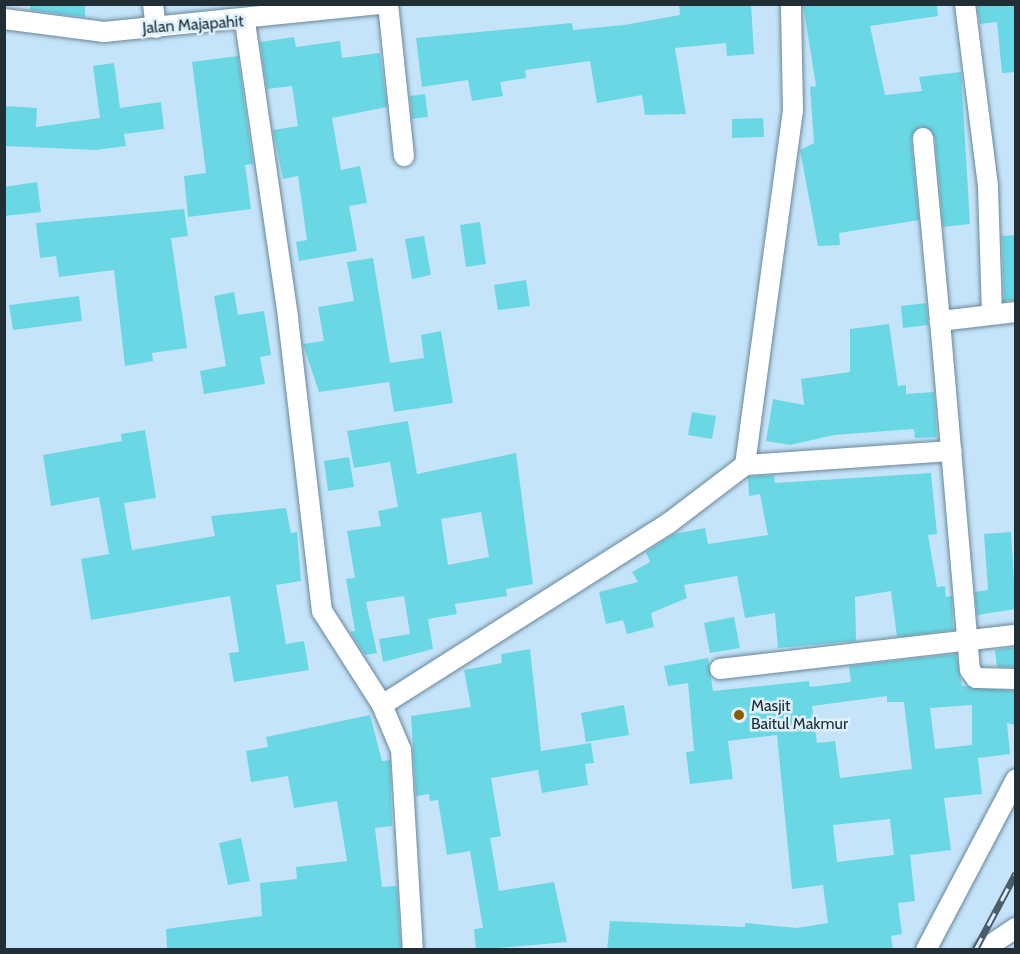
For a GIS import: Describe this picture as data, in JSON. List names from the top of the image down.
{
  "streets": {
    "street": ["Jalan Majapahit"]
  },
  "places": ["Masjit Baitul Makmur"]
}
